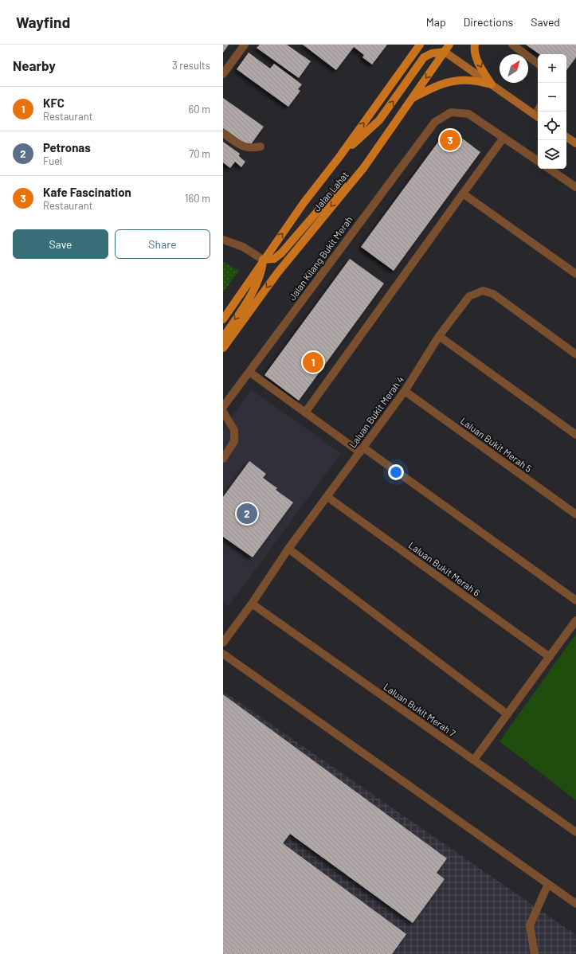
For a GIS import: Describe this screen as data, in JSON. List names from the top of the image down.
{
  "streets": {
    "main road": ["Jalan Lahat"],
    "street": [
      "Jalan Kilang Bukit Merah",
      "Laluan Bukit Merah 4",
      "Laluan Bukit Merah 5",
      "Laluan Bukit Merah 6",
      "Laluan Bukit Merah 7"
    ]
  },
  "crossings": [
    ["Laluan Bukit Merah 4", "Laluan Bukit Merah 5"],
    ["Laluan Bukit Merah 4", "Laluan Bukit Merah 6"],
    ["Laluan Bukit Merah 4", "Laluan Bukit Merah 7"]
  ],
  "north": "top right",
  "page": {
    "header": "Wayfind",
    "nav": ["Map", "Directions", "Saved"],
    "heading": ["Nearby", "3 results"],
    "map_buttons": ["+", "−"],
    "list": [
      {
        "mark": "1",
        "name": "KFC",
        "note": "Restaurant",
        "value": "60 m"
      },
      {
        "mark": "2",
        "name": "Petronas",
        "note": "Fuel",
        "value": "70 m"
      },
      {
        "mark": "3",
        "name": "Kafe Fascination",
        "note": "Restaurant",
        "value": "160 m"
      }
    ],
    "pins": ["3", "1", "2"],
    "buttons": ["Save", "Share"]
  }
}
